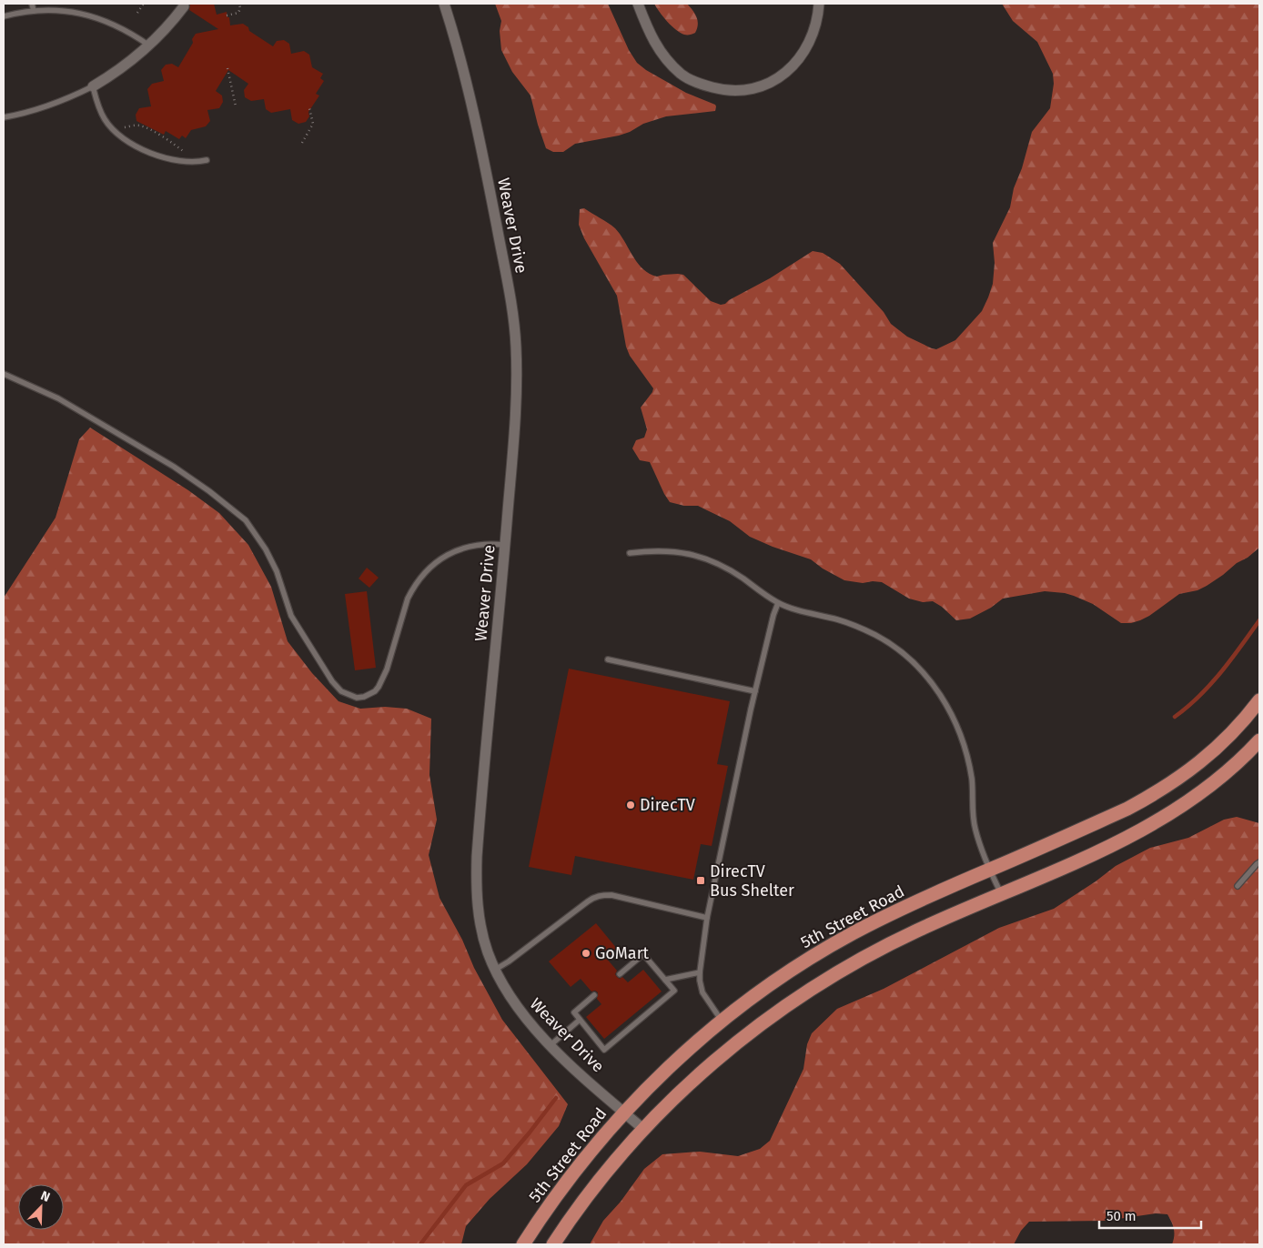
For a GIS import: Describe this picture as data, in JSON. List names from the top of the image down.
{
  "streets": {
    "main road": ["5th Street Road"],
    "street": ["Weaver Drive"]
  },
  "crossings": [
    ["Weaver Drive", "5th Street Road"]
  ],
  "places": {
    "other": ["DirecTV", "GoMart"],
    "transit": ["DirecTV Bus Shelter"]
  },
  "scale_bar": "50 m",
  "north": "top right"
}
